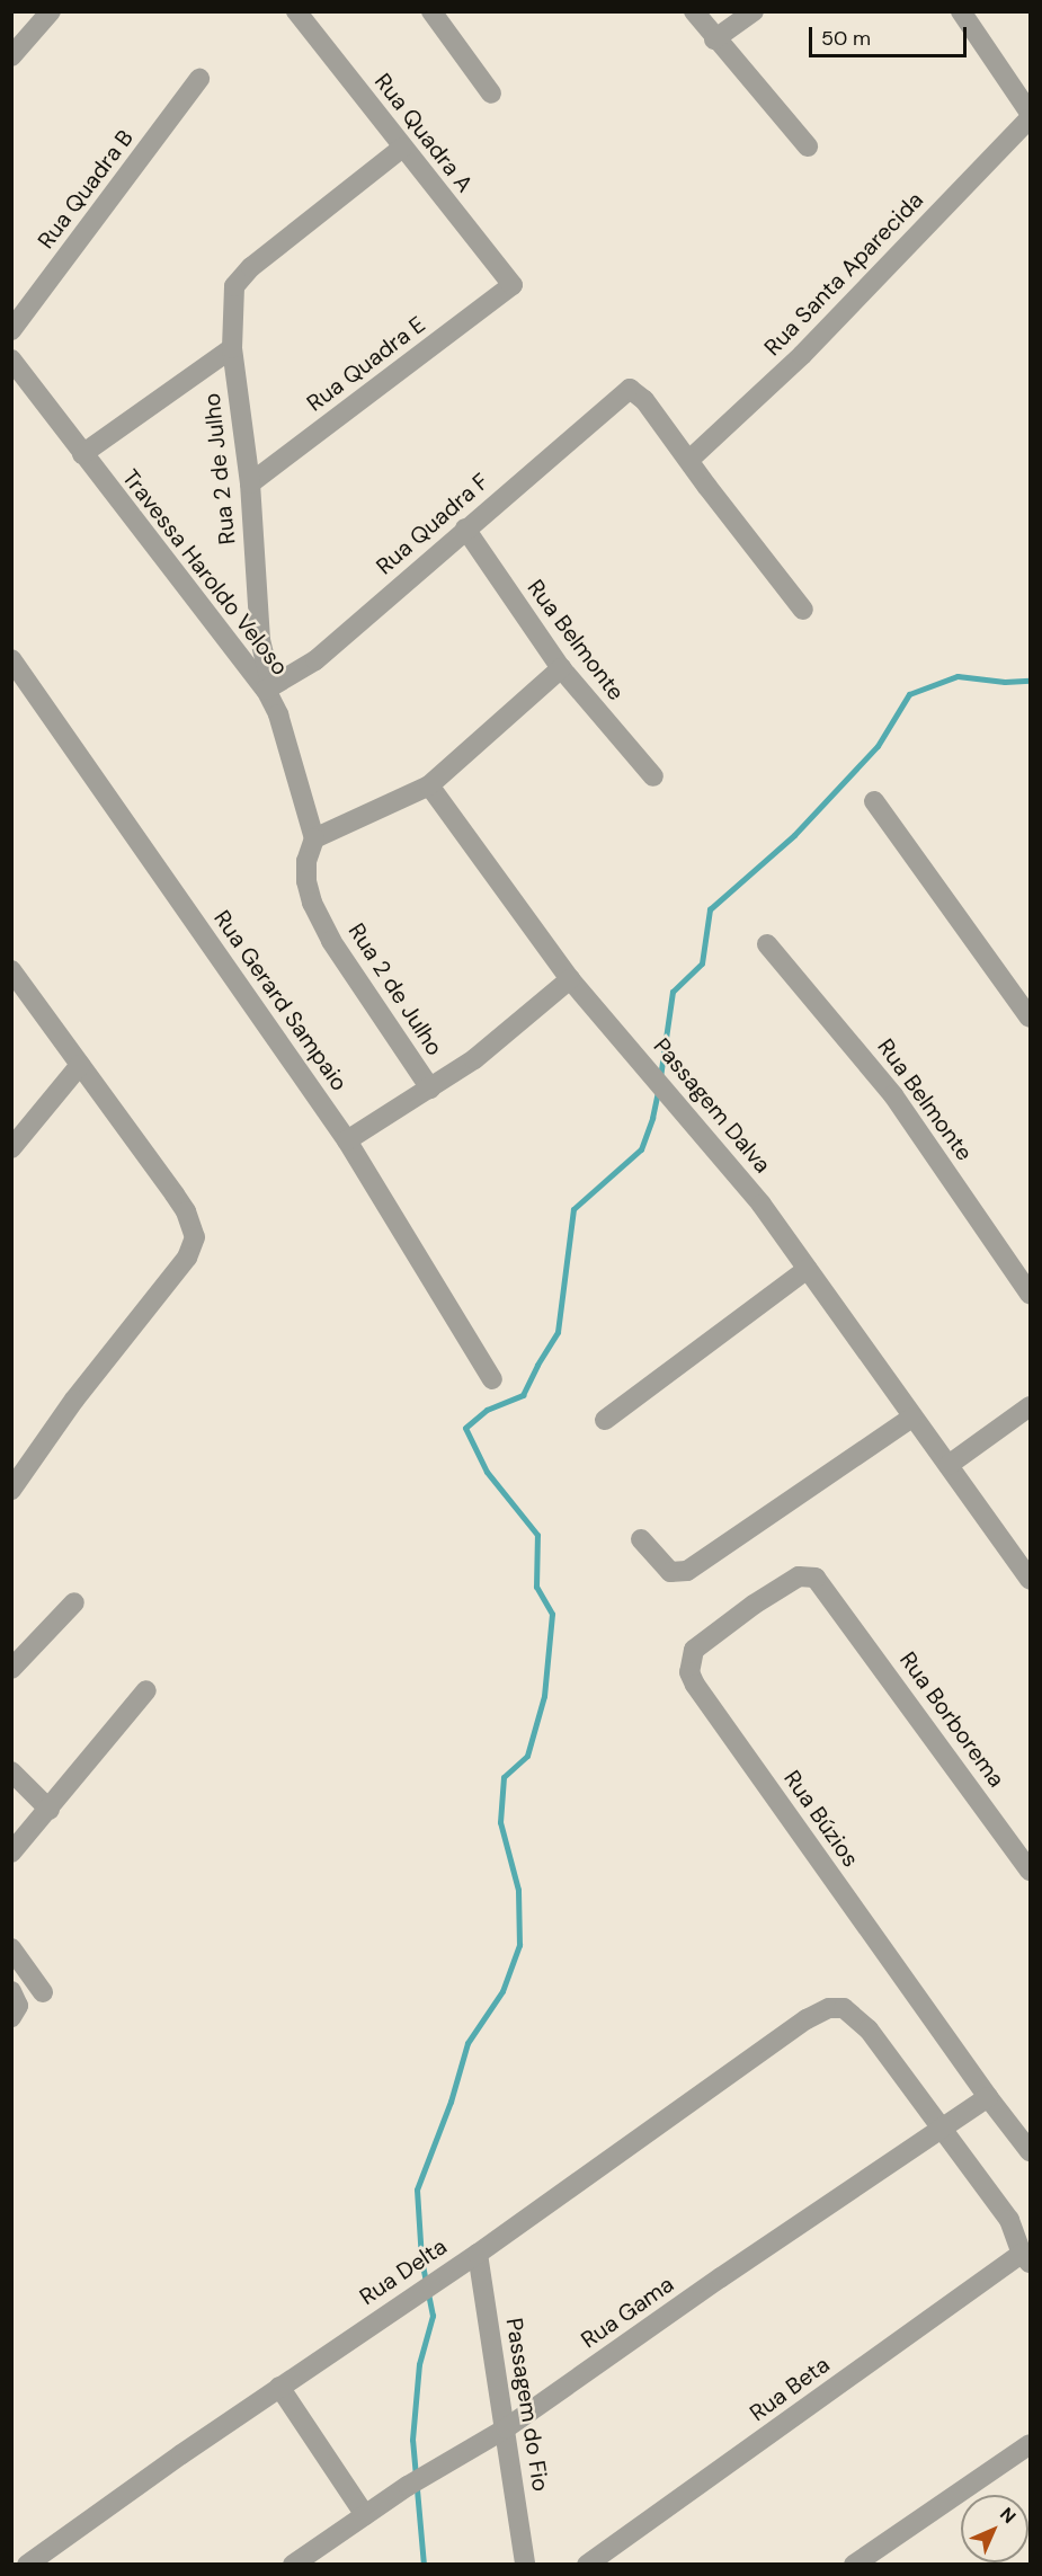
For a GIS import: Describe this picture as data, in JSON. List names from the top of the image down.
{
  "streets": {
    "street": [
      "Rua Quadra A",
      "Rua Quadra B",
      "Rua Santa Aparecida",
      "Rua Quadra E",
      "Rua 2 de Julho",
      "Rua Quadra F",
      "Travessa Haroldo Veloso",
      "Rua Belmonte",
      "Rua Gerard Sampaio",
      "Passagem Dalva",
      "Rua Borborema",
      "Rua Búzios",
      "Rua Delta",
      "Rua Gama",
      "Rua Beta",
      "Passagem do Fio"
    ]
  },
  "crossings": [
    ["Rua Quadra A", "Rua Quadra E"],
    ["Rua Quadra A", "Rua 2 de Julho"],
    ["Rua Santa Aparecida", "Rua Quadra F"],
    ["Rua Quadra E", "Rua 2 de Julho"],
    ["Rua 2 de Julho", "Rua Quadra F"],
    ["Rua 2 de Julho", "Travessa Haroldo Veloso"],
    ["Rua 2 de Julho", "Rua Gerard Sampaio"],
    ["Rua 2 de Julho", "Passagem Dalva"],
    ["Rua Quadra F", "Travessa Haroldo Veloso"],
    ["Rua Quadra F", "Rua Belmonte"],
    ["Rua Borborema", "Rua Búzios"],
    ["Rua Búzios", "Rua Gama"],
    ["Rua Delta", "Rua Gama"],
    ["Rua Delta", "Rua Beta"],
    ["Rua Delta", "Passagem do Fio"],
    ["Rua Gama", "Passagem do Fio"]
  ],
  "scale_bar": "50 m",
  "north": "top right"
}
